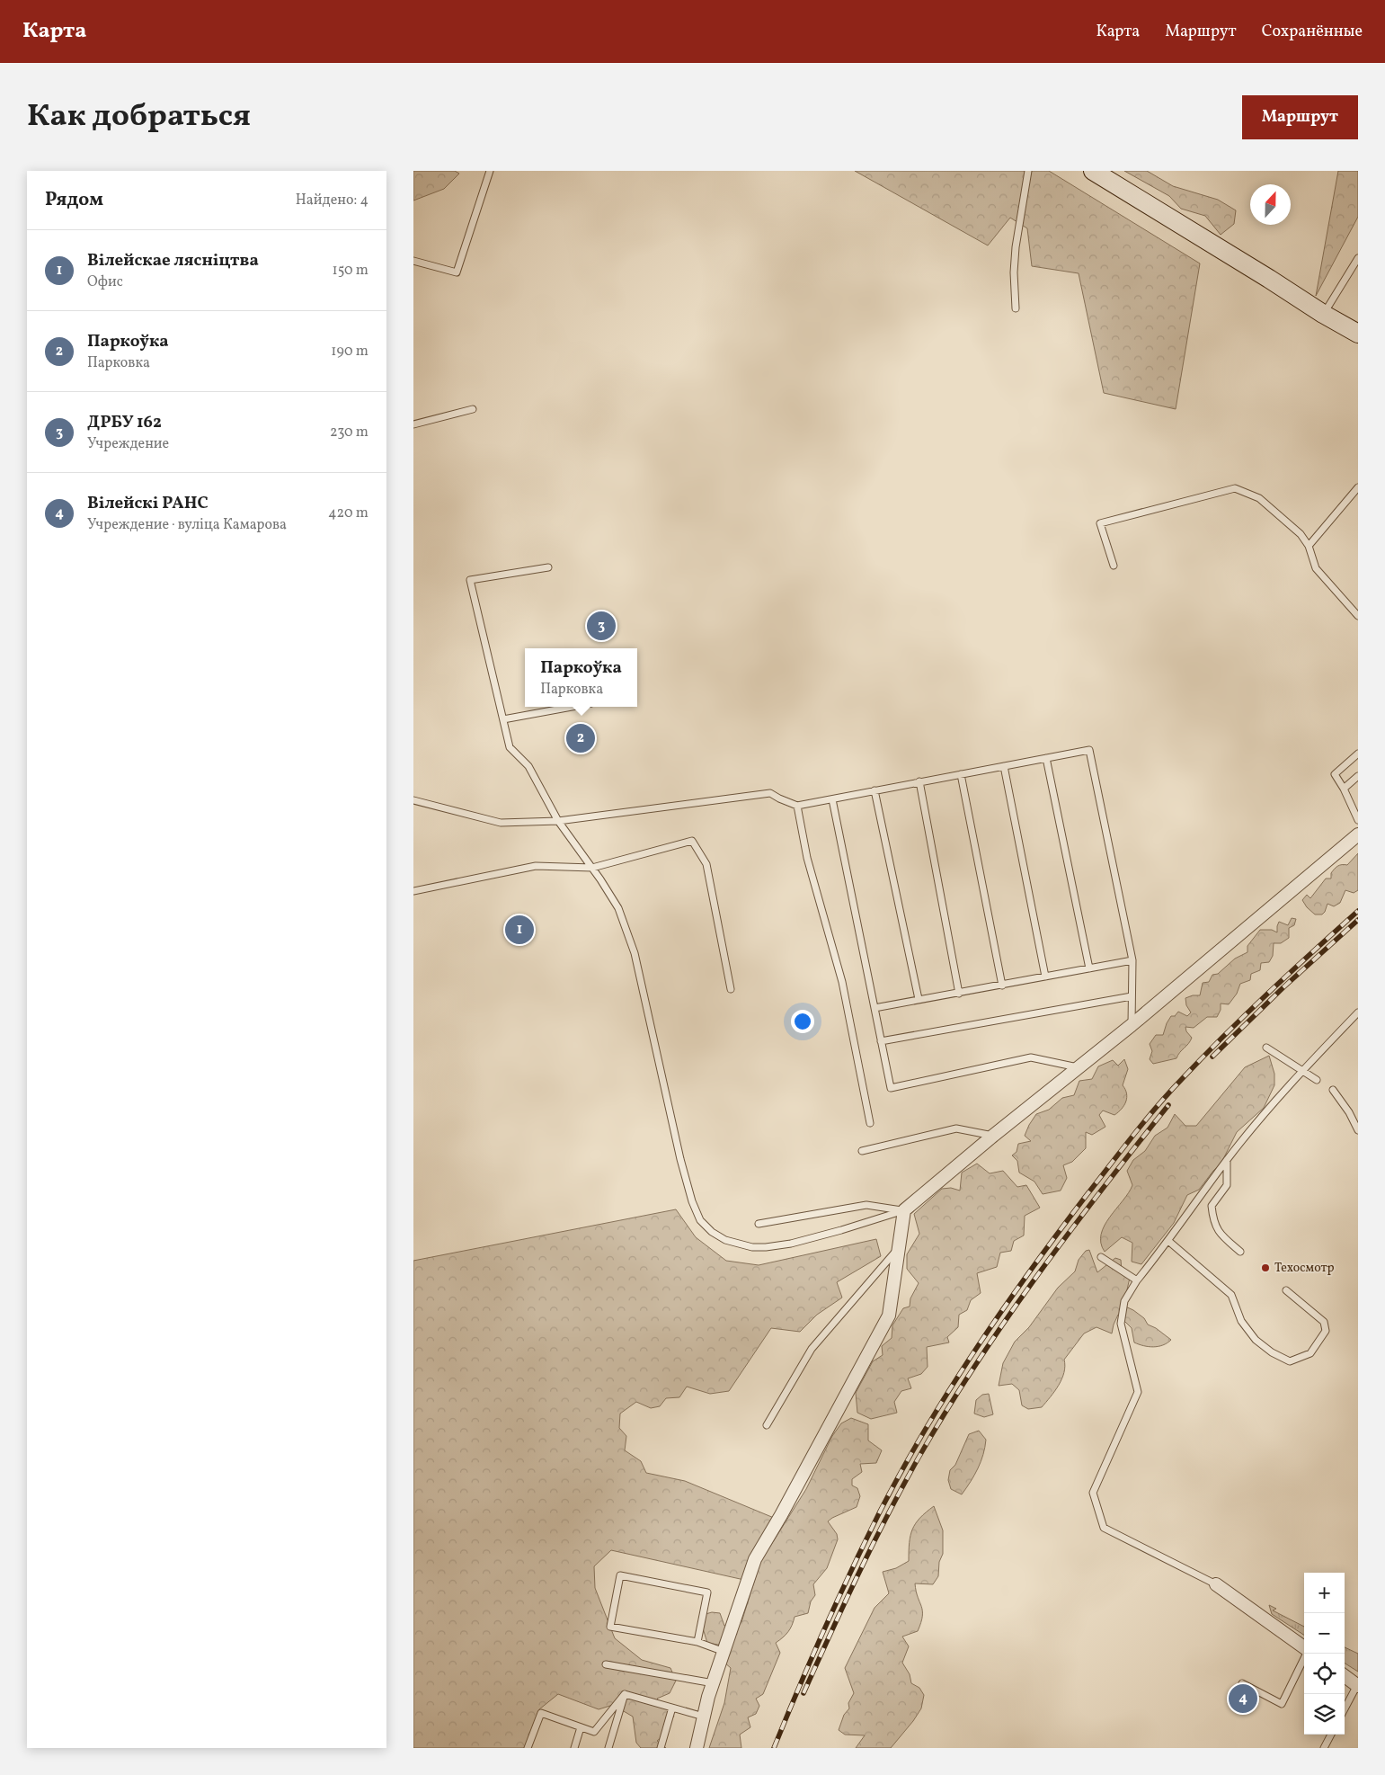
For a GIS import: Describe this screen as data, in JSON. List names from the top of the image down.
{
  "places": ["Техосмотр"],
  "north": "top",
  "page": {
    "header": "Карта",
    "nav": ["Карта", "Маршрут", "Сохранённые"],
    "title": "Как добраться",
    "buttons": "Маршрут",
    "heading": ["Рядом", "Найдено: 4"],
    "list": [
      {
        "mark": "1",
        "name": "Вілейскае лясніцтва",
        "note": "Офис",
        "value": "150 m"
      },
      {
        "mark": "2",
        "name": "Паркоўка",
        "note": "Парковка",
        "value": "190 m"
      },
      {
        "mark": "3",
        "name": "ДРБУ 162",
        "note": "Учреждение",
        "value": "230 m"
      },
      {
        "mark": "4",
        "name": "Вілейскі РАНС",
        "note": "Учреждение · вуліца Камарова",
        "value": "420 m"
      }
    ],
    "pins": [
      "3",
      "2",
      "1",
      "4"
    ],
    "popup": ["Паркоўка", "Парковка"],
    "map_buttons": ["+", "−"]
  }
}
